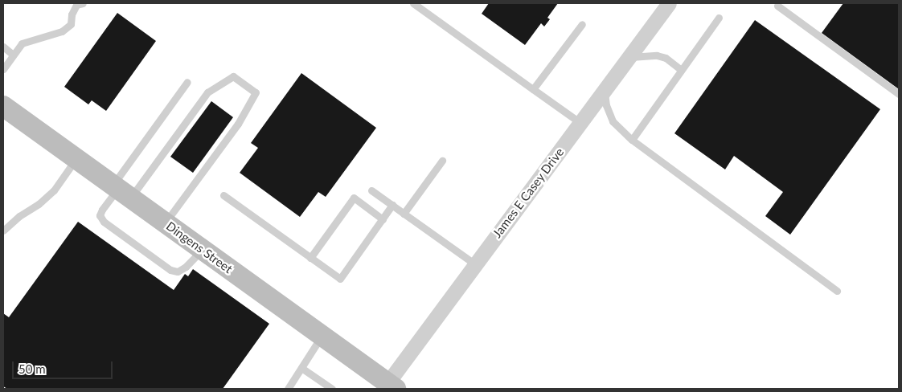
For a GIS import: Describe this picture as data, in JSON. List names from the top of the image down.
{
  "streets": {
    "street": ["James E Casey Drive", "Dingens Street"]
  },
  "crossings": [
    ["James E Casey Drive", "Dingens Street"]
  ],
  "scale_bar": "50 m"
}
